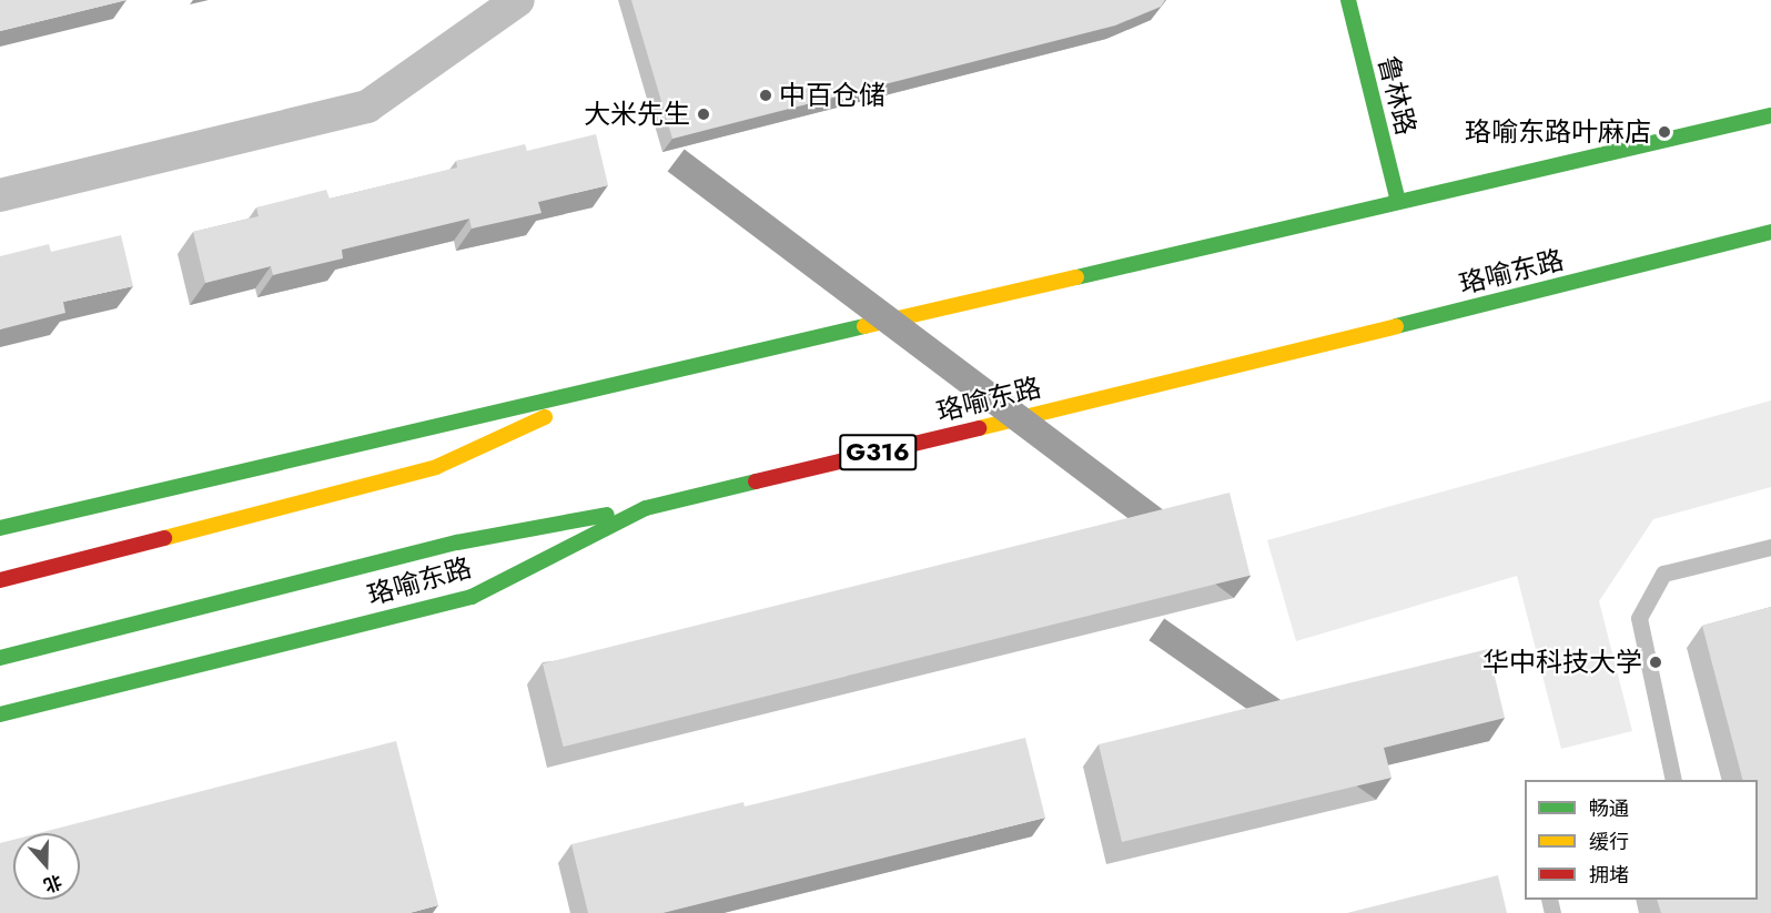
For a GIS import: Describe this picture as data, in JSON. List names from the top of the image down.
{
  "streets": {
    "main road": ["鲁林路", "珞喻东路", "G316"]
  },
  "places": [
    "中百仓储",
    "大米先生",
    "珞喻东路叶麻店",
    "华中科技大学"
  ],
  "legend": ["畅通", "缓行", "拥堵"],
  "north": "bottom"
}
